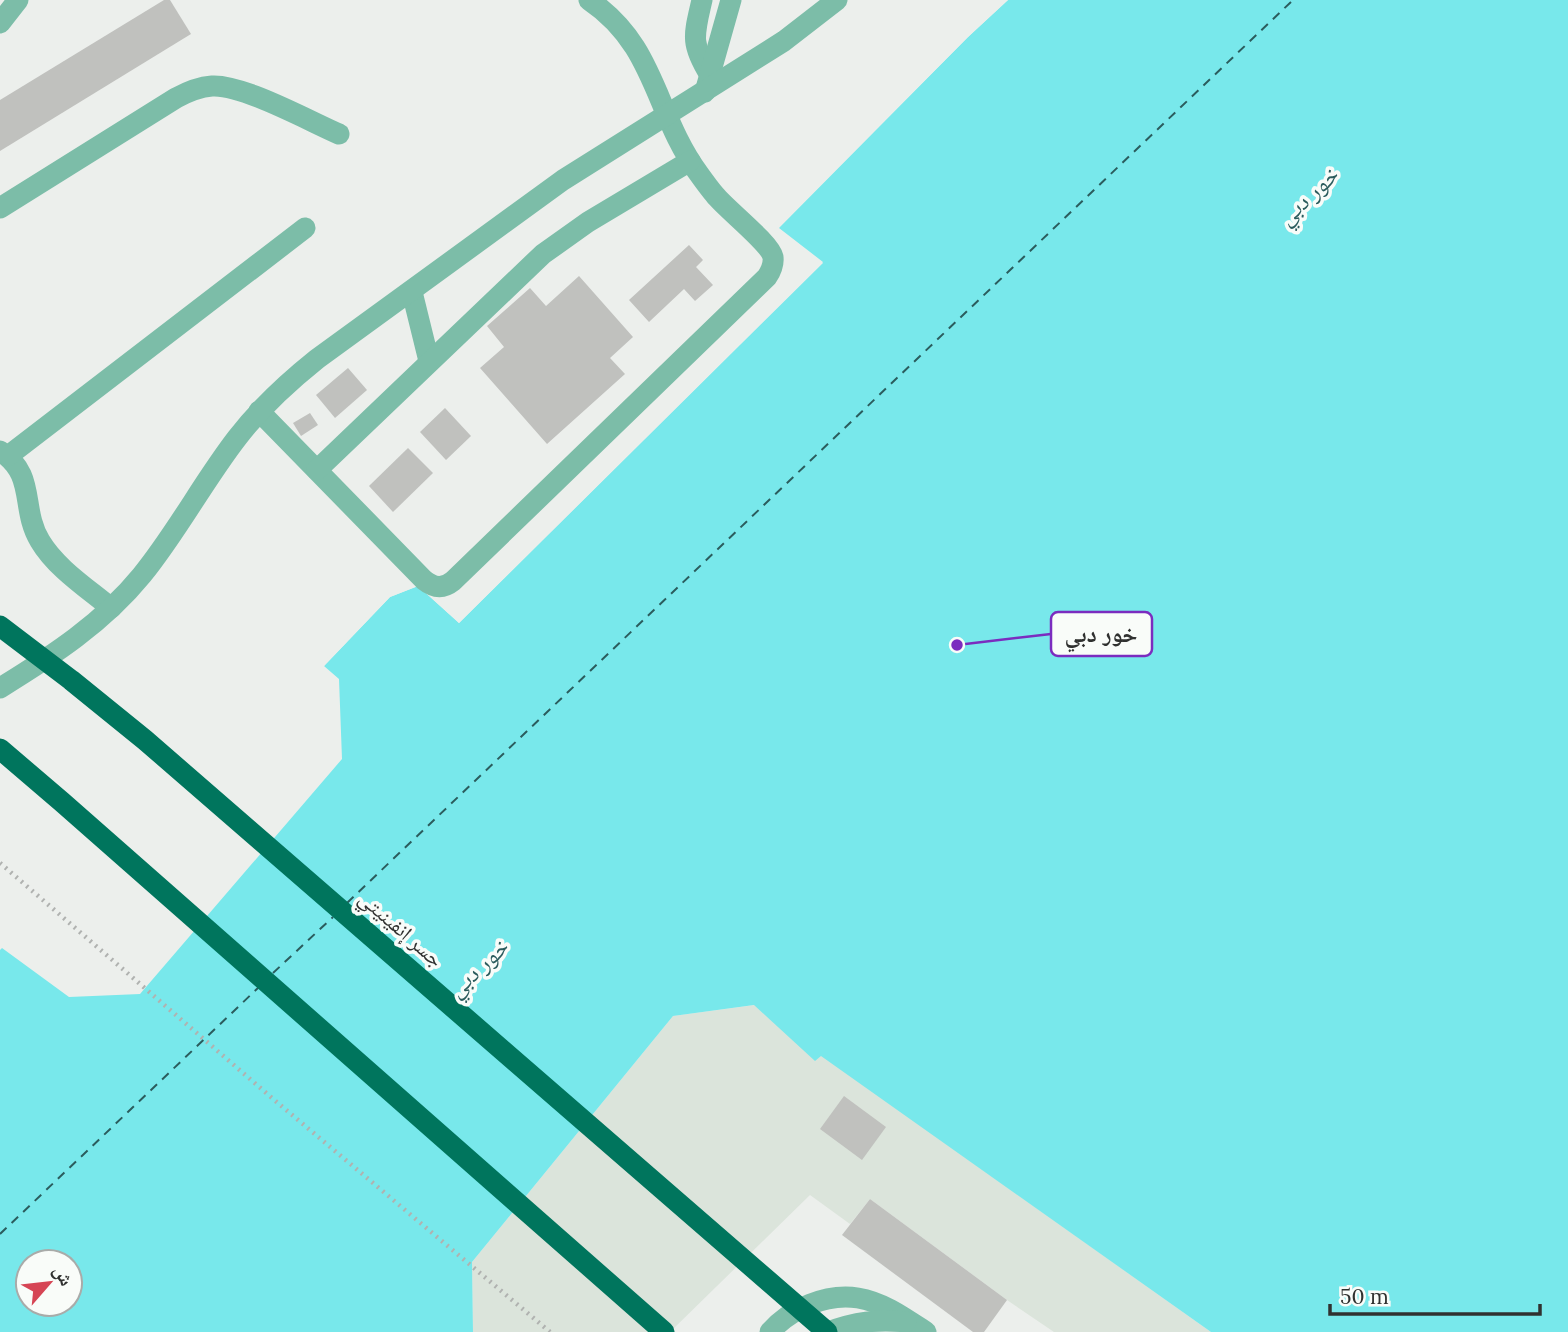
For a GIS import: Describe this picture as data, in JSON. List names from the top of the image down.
{
  "streets": {
    "highway": ["جسر إنفينيتي"]
  },
  "water": ["خور دبي"],
  "places": ["خور دبي"],
  "scale_bar": "50 m",
  "north": "top right"
}
